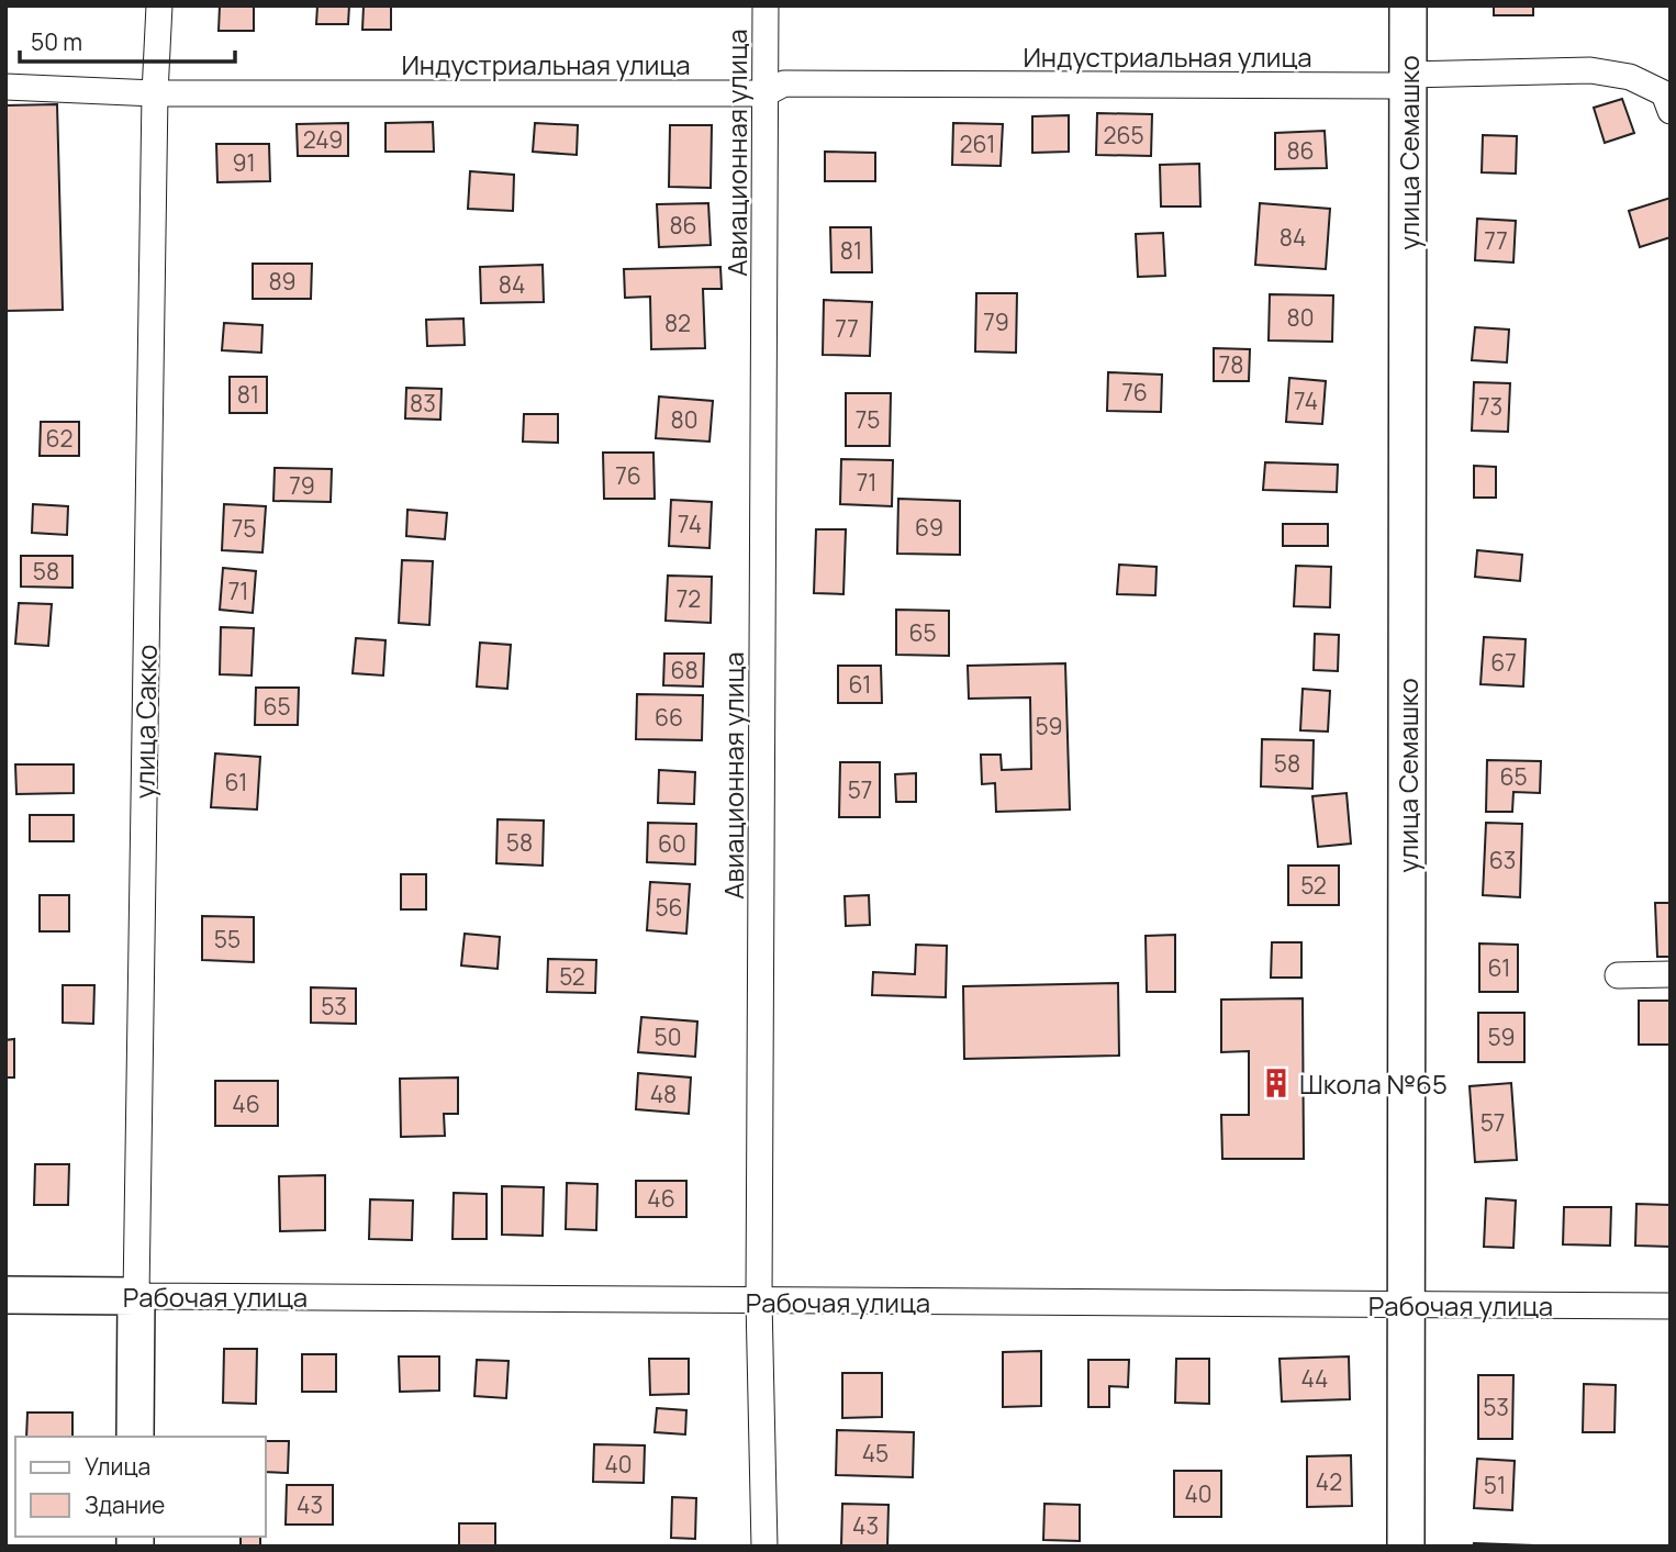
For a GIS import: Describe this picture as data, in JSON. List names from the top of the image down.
{
  "streets": {
    "main road": ["улица Семашко", "улица Сакко", "Рабочая улица"],
    "street": ["Индустриальная улица", "Авиационная улица"]
  },
  "crossings": [
    ["Индустриальная улица", "Авиационная улица"],
    ["Индустриальная улица", "улица Семашко"],
    ["Индустриальная улица", "улица Сакко"],
    ["Авиационная улица", "Рабочая улица"],
    ["улица Семашко", "Рабочая улица"],
    ["улица Сакко", "Рабочая улица"]
  ],
  "places": {
    "building": ["Школа №65"]
  },
  "house_numbers": [
    "265",
    "249",
    "261",
    "86",
    "91",
    "86",
    "84",
    "77",
    "81",
    "89",
    "84",
    "80",
    "79",
    "82",
    "77",
    "78",
    "76",
    "81",
    "74",
    "83",
    "73",
    "80",
    "75",
    "62",
    "76",
    "71",
    "79",
    "74",
    "69",
    "75",
    "58",
    "71",
    "72",
    "65",
    "67",
    "68",
    "61",
    "65",
    "66",
    "59",
    "58",
    "65",
    "61",
    "57",
    "58",
    "60",
    "63",
    "52",
    "56",
    "55",
    "61",
    "52",
    "53",
    "50",
    "59",
    "48",
    "46",
    "57",
    "46",
    "44",
    "53",
    "45",
    "40",
    "42",
    "51",
    "40",
    "43",
    "43"
  ],
  "legend": ["Улица", "Здание"],
  "scale_bar": "50 m"
}
